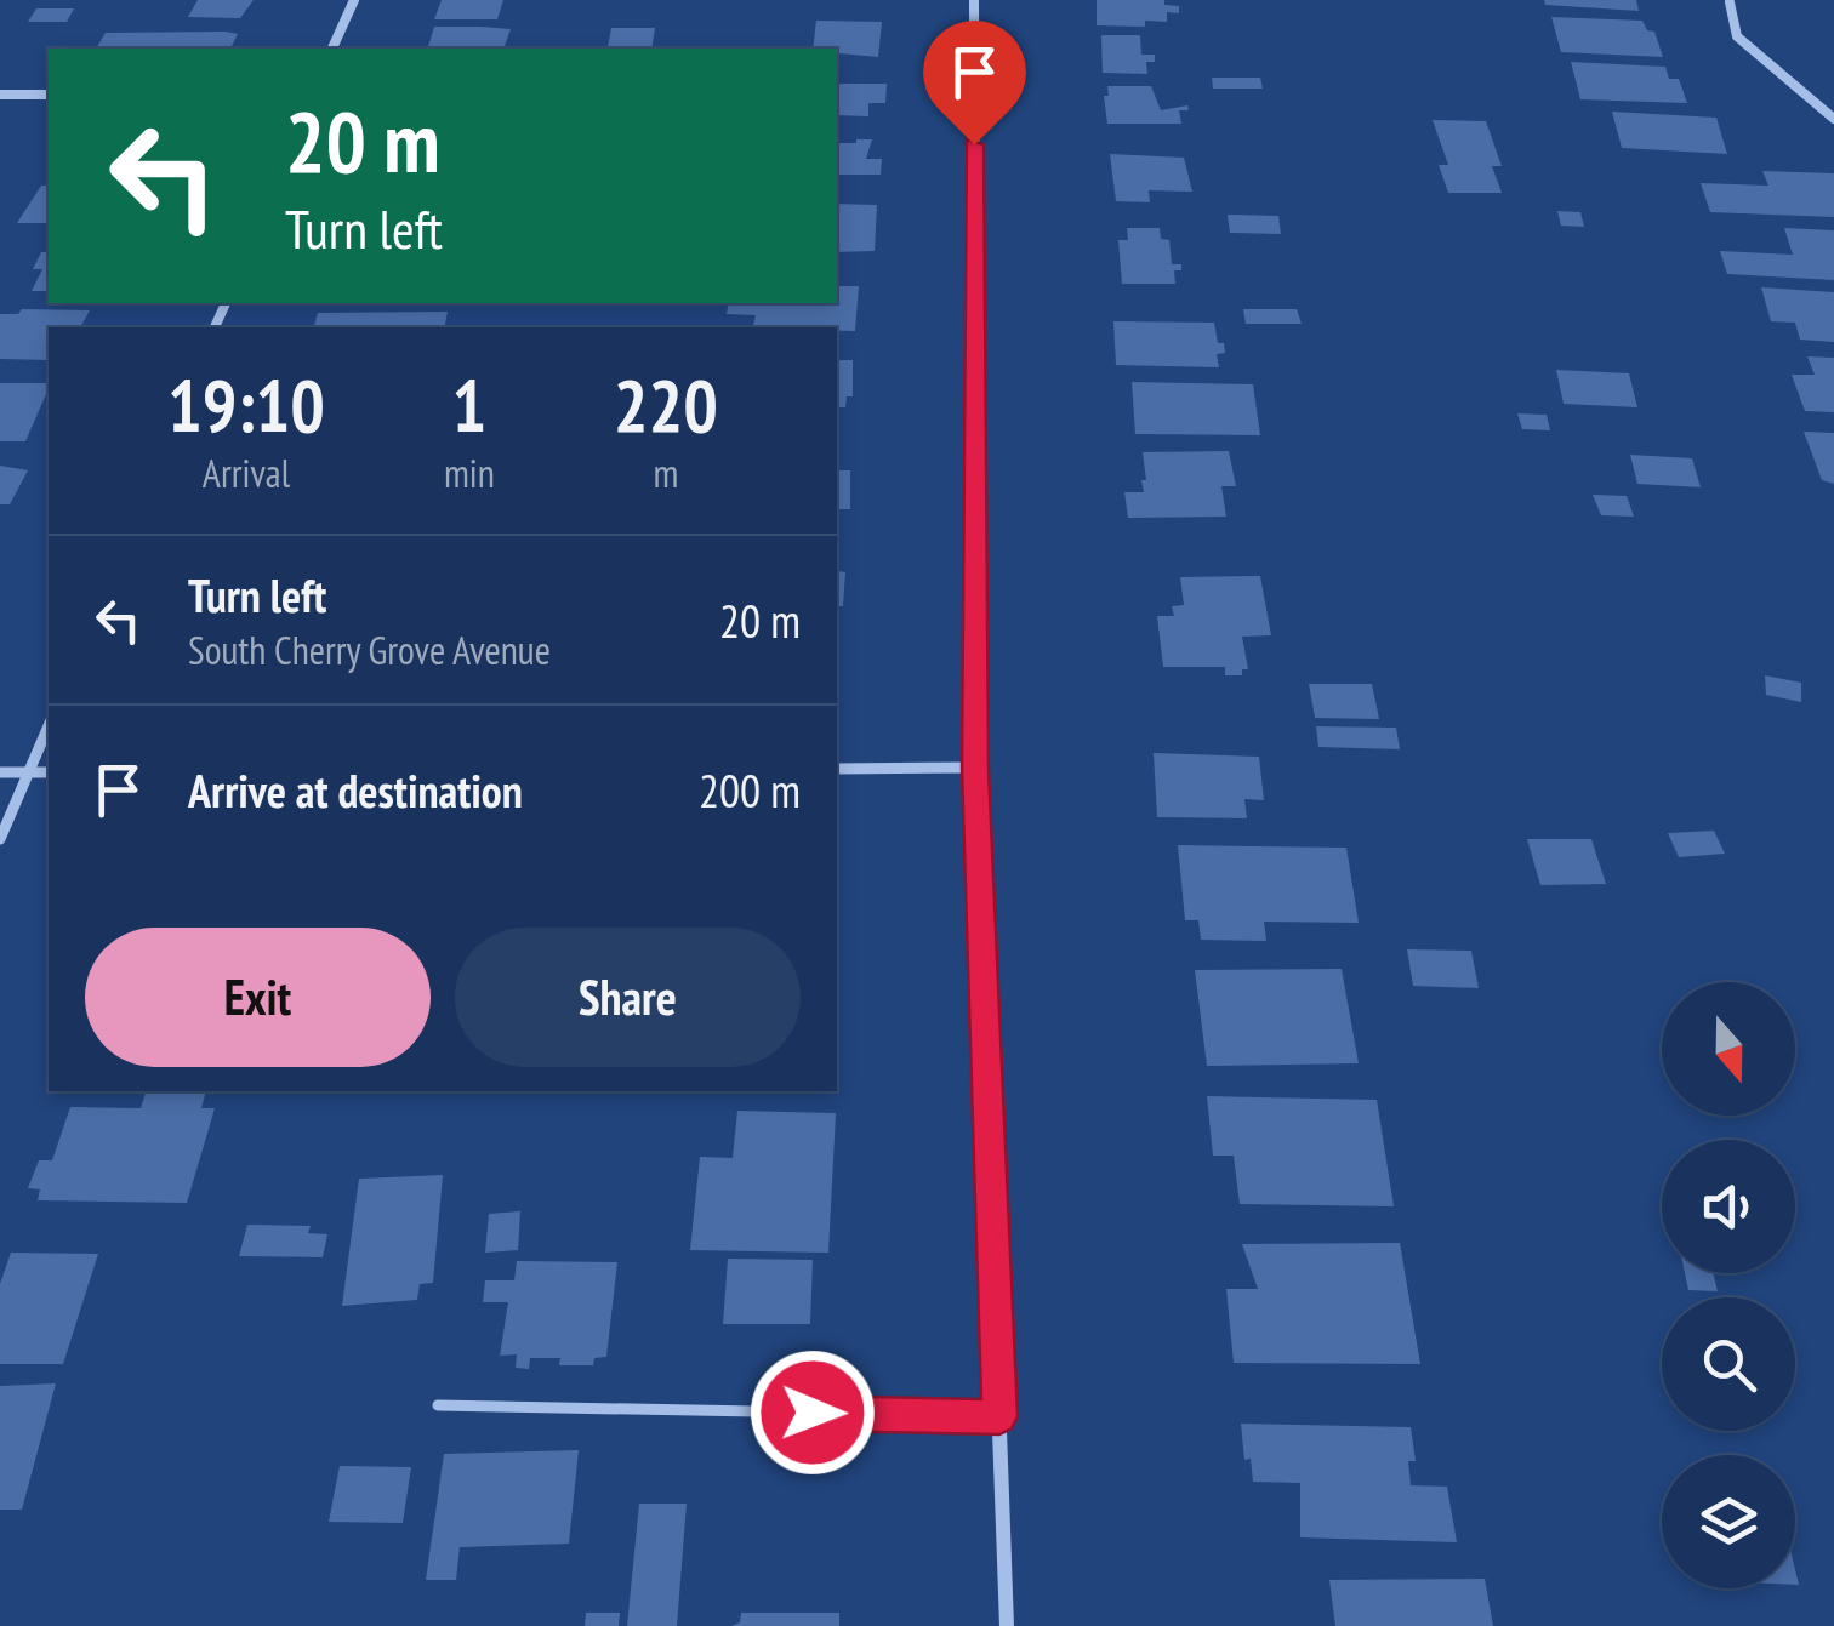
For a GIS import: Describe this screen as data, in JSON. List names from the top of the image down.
{
  "north": "bottom",
  "page": {
    "turn": ["20 m", "Turn left"],
    "eta": [
      "19:10",
      "Arrival",
      "1",
      "min",
      "220",
      "m"
    ],
    "list": [
      {
        "name": "Turn left",
        "note": "South Cherry Grove Avenue",
        "value": "20 m"
      },
      {
        "name": "Arrive at destination",
        "value": "200 m"
      }
    ],
    "buttons": ["Exit", "Share"]
  }
}
